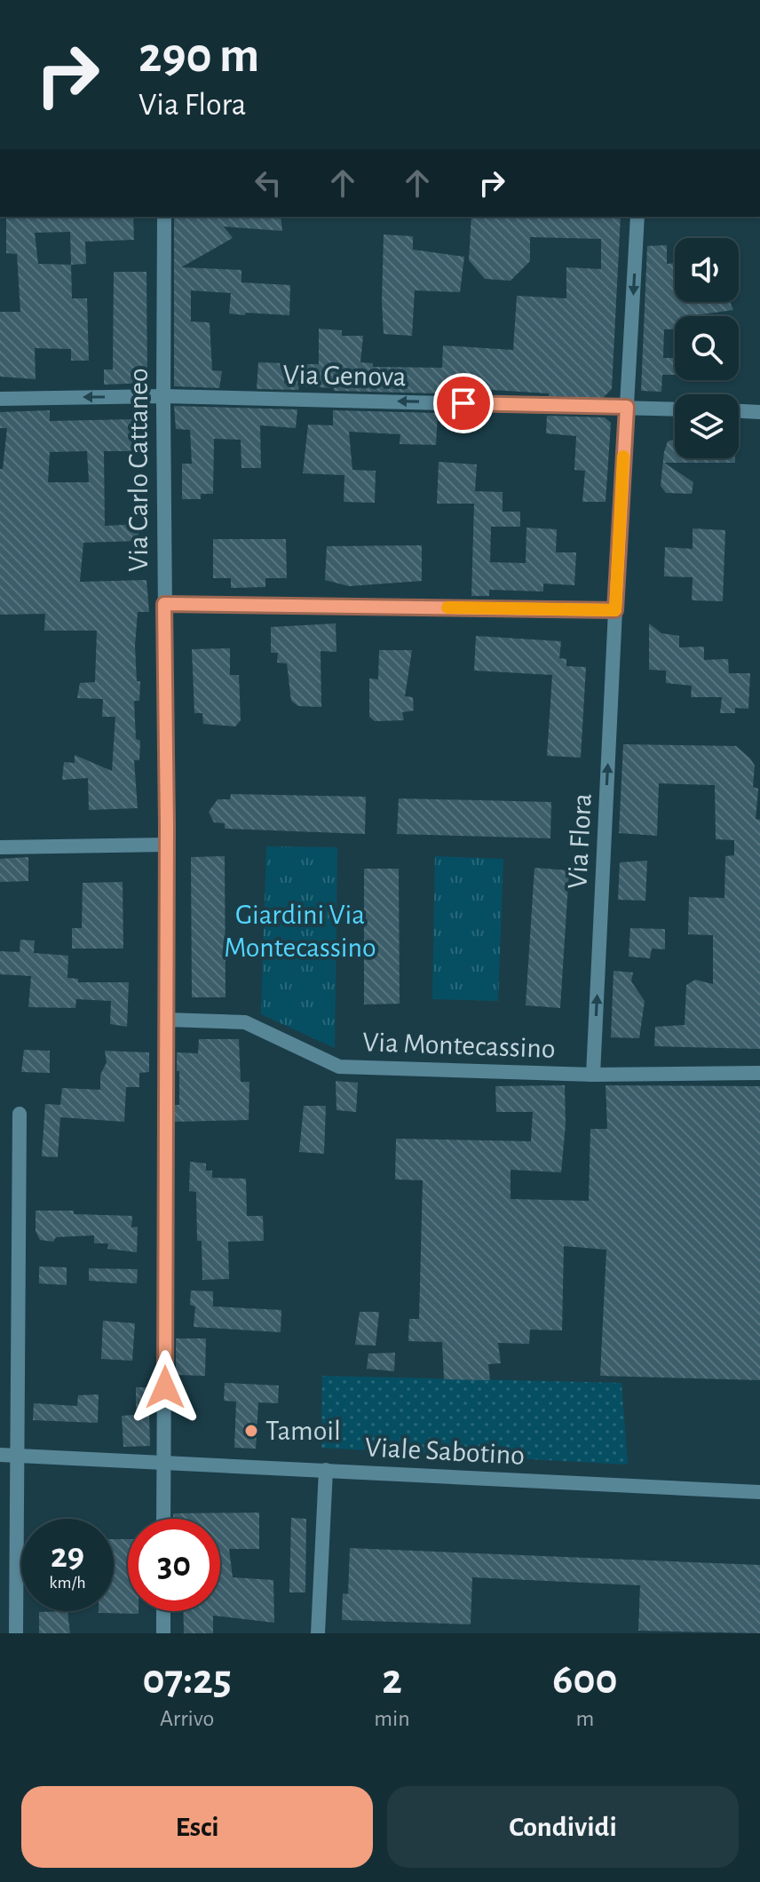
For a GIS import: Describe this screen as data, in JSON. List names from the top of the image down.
{
  "streets": {
    "street": [
      "Via Genova",
      "Via Carlo Cattaneo",
      "Via Flora",
      "Via Montecassino",
      "Viale Sabotino"
    ]
  },
  "crossings": [
    ["Via Genova", "Via Carlo Cattaneo"],
    ["Via Genova", "Via Flora"],
    ["Via Carlo Cattaneo", "Via Montecassino"],
    ["Via Carlo Cattaneo", "Viale Sabotino"],
    ["Via Flora", "Via Montecassino"]
  ],
  "one_way": ["Via Genova"],
  "parks": ["Giardini Via Montecassino"],
  "places": ["Tamoil"],
  "page": {
    "turn": ["290 m", "Via Flora"],
    "speed": "29 km/h",
    "limit": "30",
    "eta": [
      "07:25",
      "Arrivo",
      "2",
      "min",
      "600",
      "m"
    ],
    "buttons": ["Esci", "Condividi"]
  }
}
